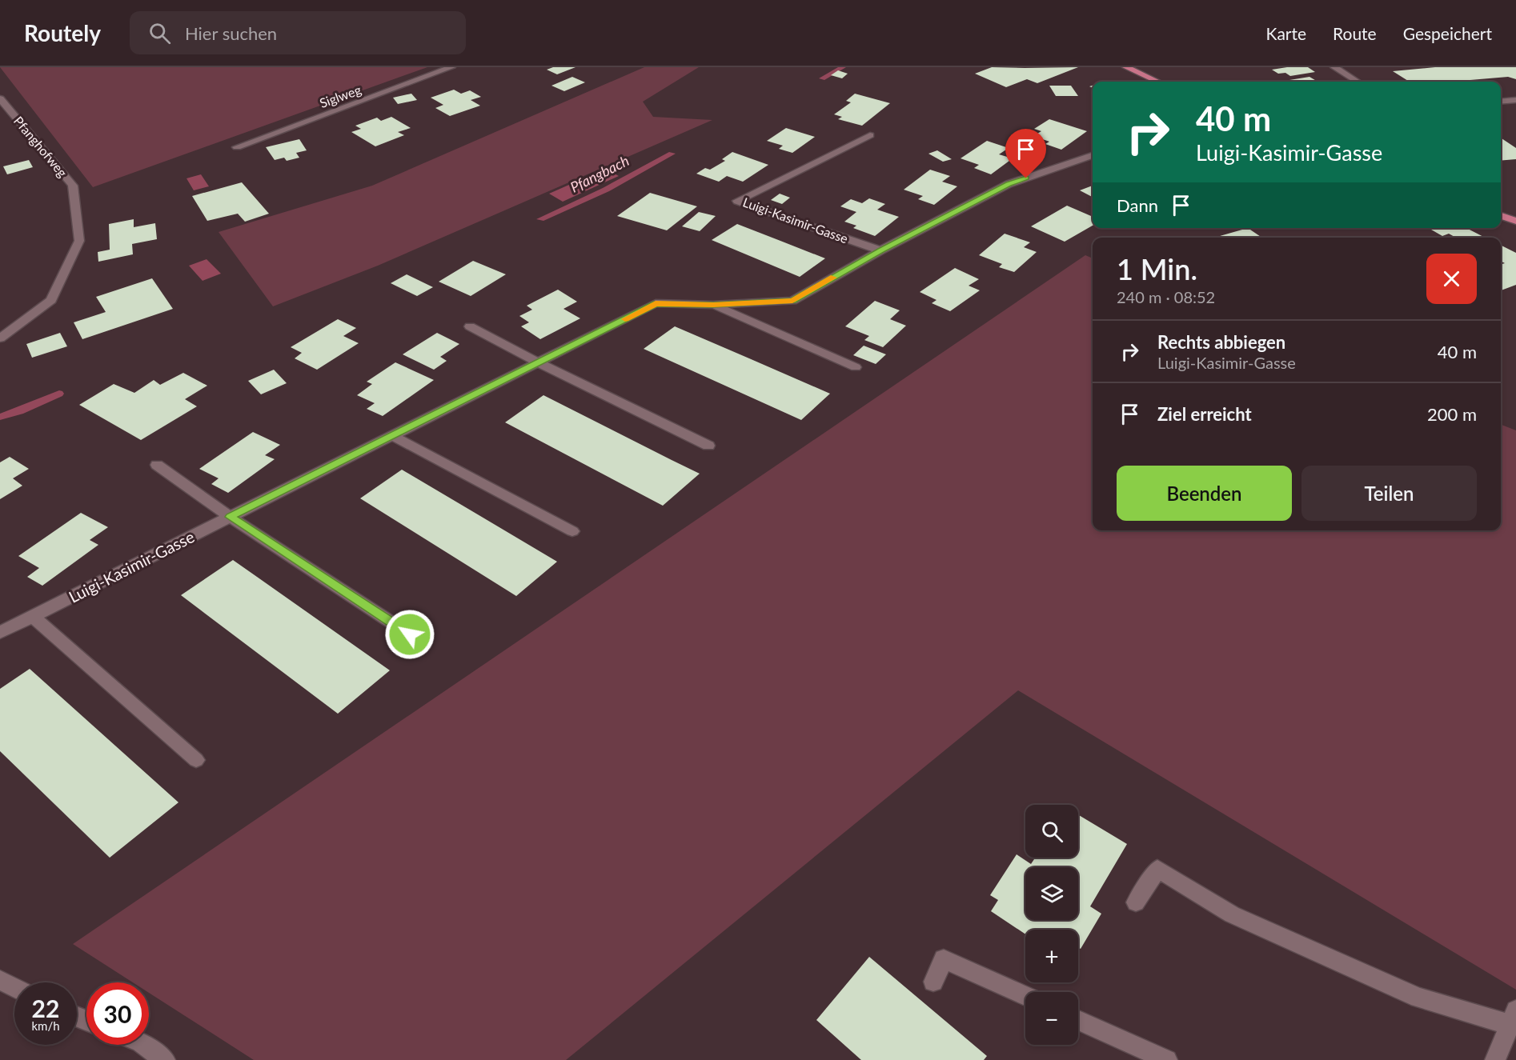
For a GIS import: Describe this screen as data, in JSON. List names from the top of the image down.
{
  "streets": {
    "street": ["Siglweg", "Pfanghofweg", "Luigi-Kasimir-Gasse"]
  },
  "water": ["Pfangbach"],
  "page": {
    "header": "Routely",
    "search": "Hier suchen",
    "nav": ["Karte", "Route", "Gespeichert"],
    "turn": ["40 m", "Luigi-Kasimir-Gasse"],
    "then": "Dann",
    "heading": ["1 Min.", "240 m · 08:52"],
    "list": [
      {
        "name": "Rechts abbiegen",
        "note": "Luigi-Kasimir-Gasse",
        "value": "40 m"
      },
      {
        "name": "Ziel erreicht",
        "value": "200 m"
      }
    ],
    "buttons": ["Beenden", "Teilen"],
    "map_buttons": ["+", "−"],
    "speed": "22 km/h",
    "limit": "30"
  }
}
